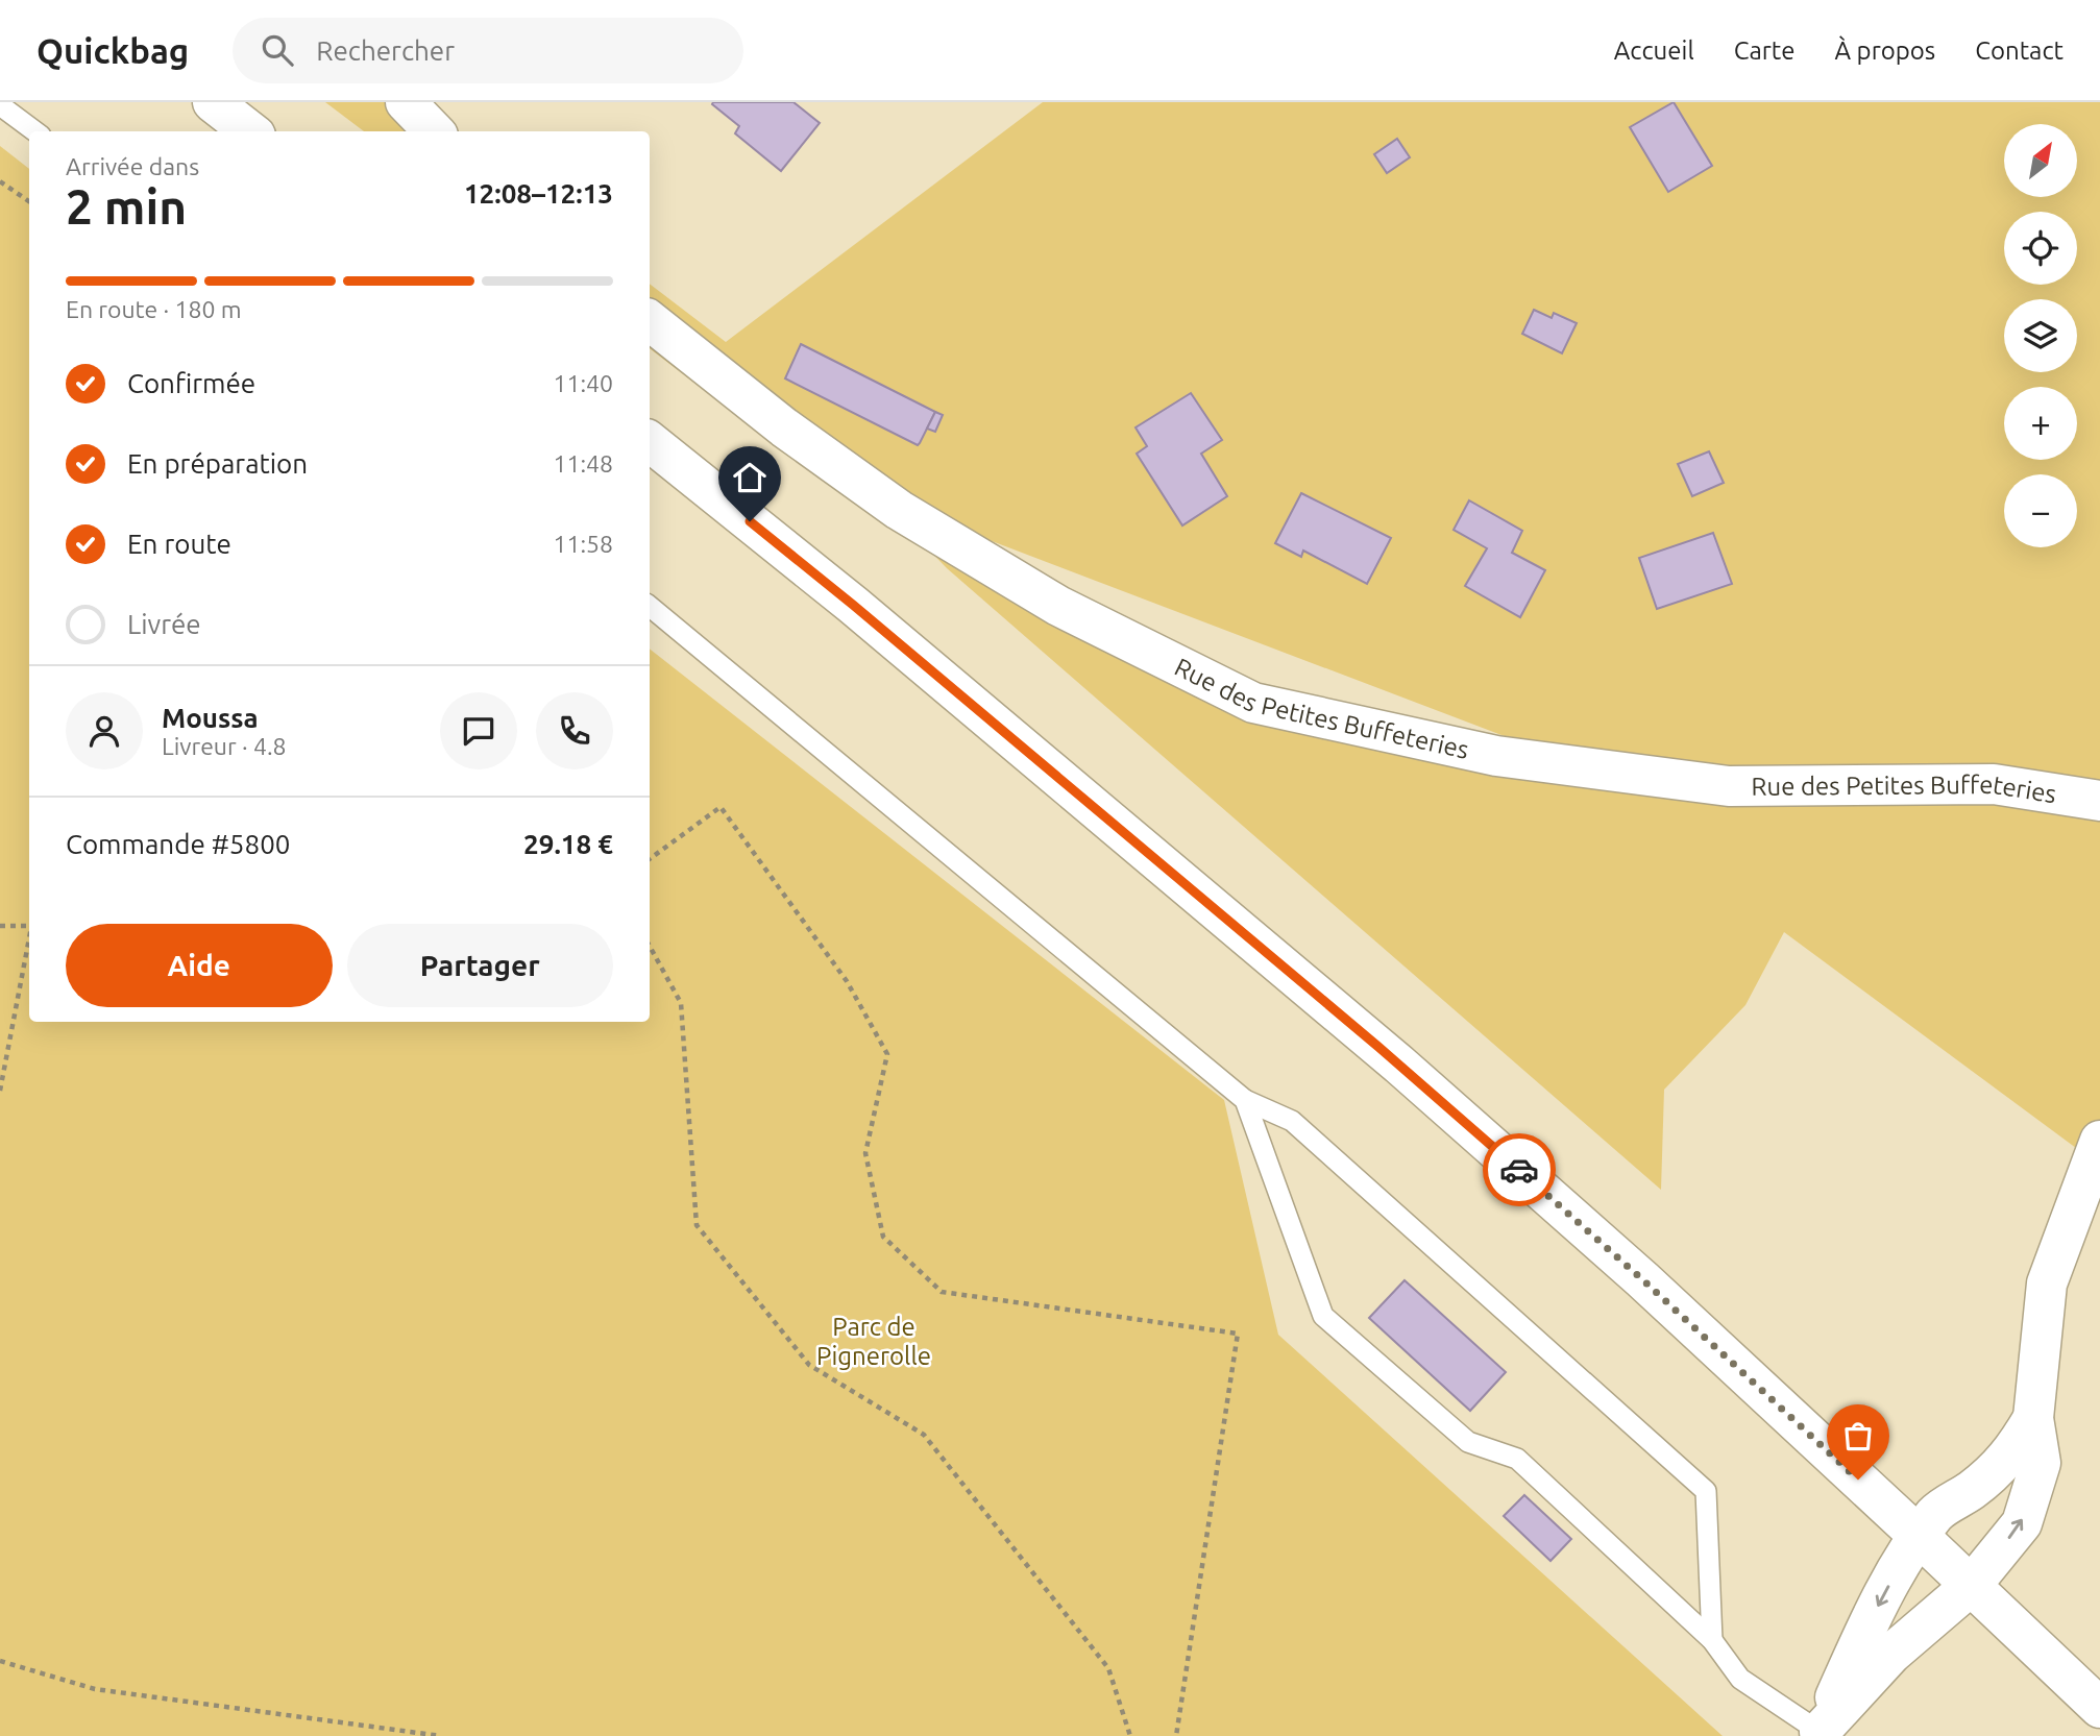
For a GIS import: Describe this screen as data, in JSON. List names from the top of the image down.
{
  "streets": {
    "street": ["Rue des Petites Buffeteries"]
  },
  "parks": ["Parc de Pignerolle"],
  "north": "top right",
  "page": {
    "header": "Quickbag",
    "search": "Rechercher",
    "nav": [
      "Accueil",
      "Carte",
      "À propos",
      "Contact"
    ],
    "map_buttons": ["+", "−"],
    "heading": ["2 min", "Arrivée dans", "12:08–12:13"],
    "panel": [
      "Moussa",
      "Livreur · 4.8",
      "Commande #5800",
      "29.18 €"
    ],
    "bar": "En route · 180 m",
    "list": [
      ["Confirmée", "11:40"],
      ["En préparation", "11:48"],
      ["En route", "11:58"],
      "Livrée"
    ],
    "buttons": ["Aide", "Partager"]
  }
}
